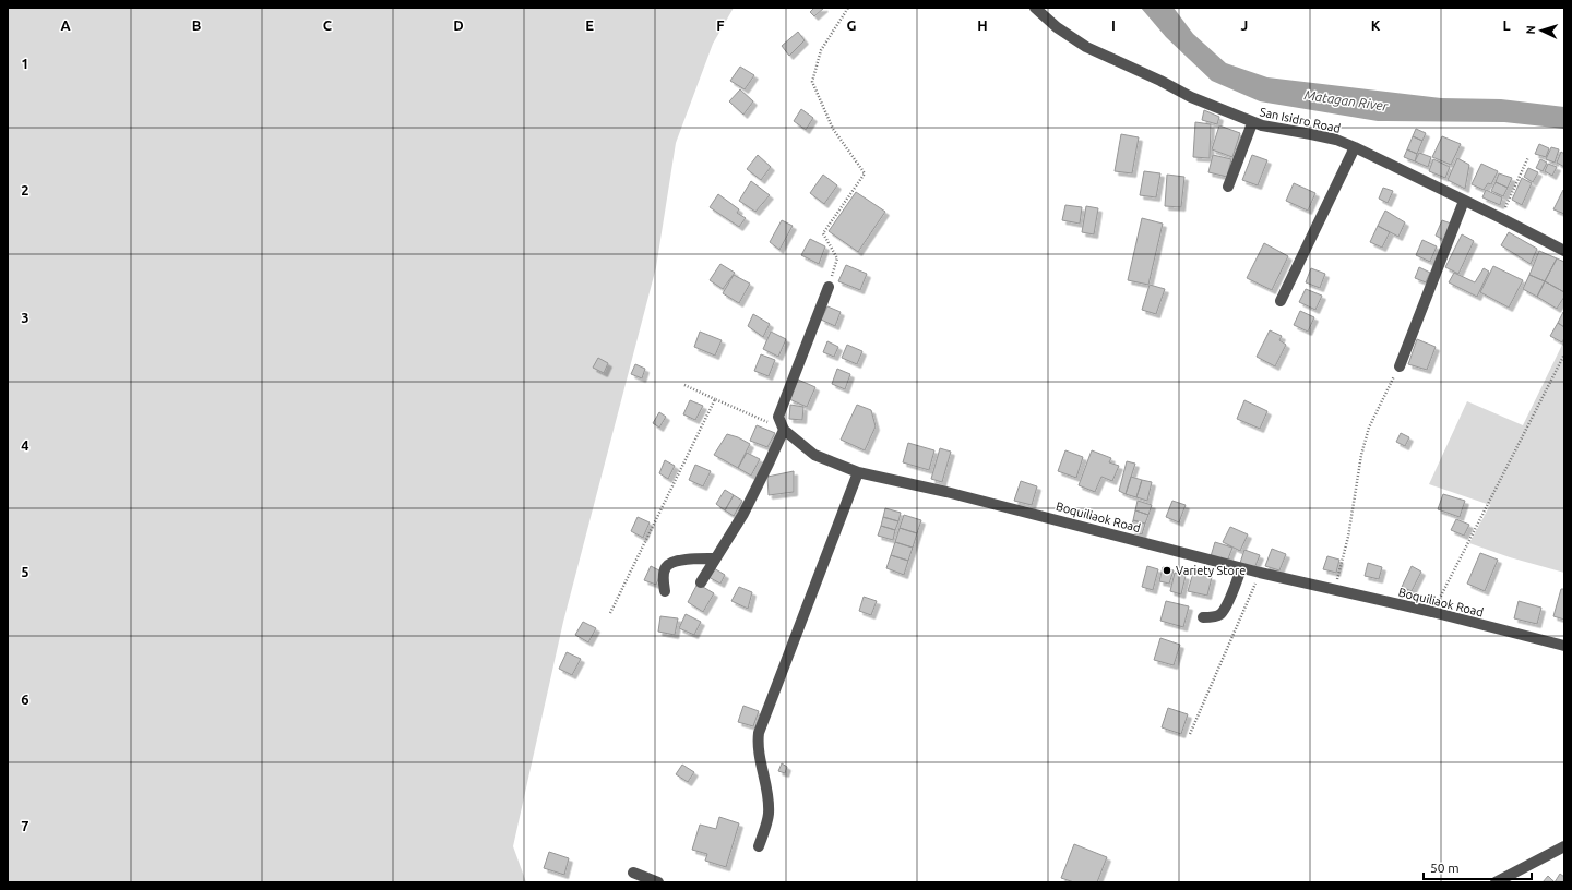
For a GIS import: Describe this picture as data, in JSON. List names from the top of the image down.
{
  "streets": {
    "street": ["San Isidro Road", "Boquiliaok Road"]
  },
  "water": ["Matagan River"],
  "places": ["Variety Store"],
  "scale_bar": "50 m",
  "north": "left",
  "grid": {
    "columns": [
      "A",
      "B",
      "C",
      "D",
      "E",
      "F",
      "G",
      "H",
      "I",
      "J",
      "K",
      "L"
    ],
    "rows": [
      "1",
      "2",
      "3",
      "4",
      "5",
      "6",
      "7"
    ]
  }
}
